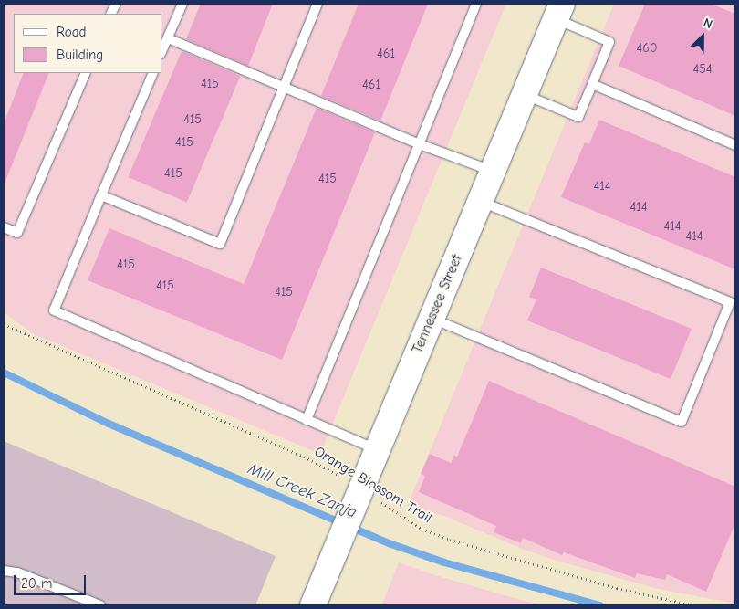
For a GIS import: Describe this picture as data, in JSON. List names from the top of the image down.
{
  "streets": {
    "main road": ["Tennessee Street"],
    "path": ["Orange Blossom Trail"]
  },
  "crossings": [
    ["Tennessee Street", "Orange Blossom Trail"]
  ],
  "water": ["Mill Creek Zanja"],
  "house_numbers": [
    "460",
    "461",
    "454",
    "415",
    "461",
    "415",
    "415",
    "415",
    "415",
    "414",
    "414",
    "414",
    "414",
    "415",
    "415",
    "415"
  ],
  "legend": ["Road", "Building"],
  "scale_bar": "20 m",
  "north": "top right"
}
